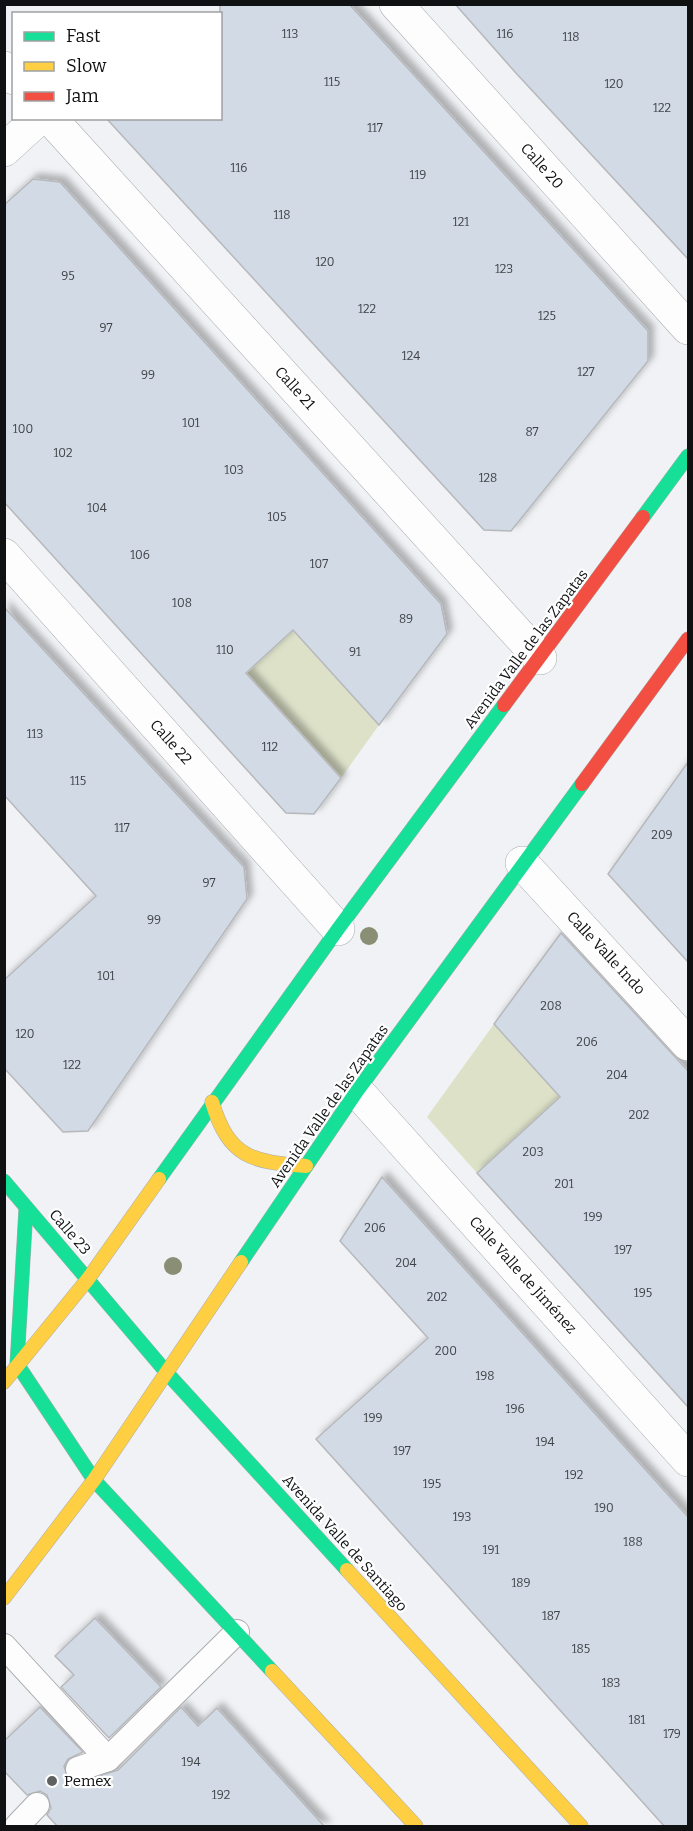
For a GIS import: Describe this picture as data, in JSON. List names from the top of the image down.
{
  "streets": {
    "main road": ["Avenida Valle de las Zapatas", "Calle 23", "Avenida Valle de Santiago"],
    "street": [
      "Calle 20",
      "Calle 21",
      "Calle 22",
      "Calle Valle Indo",
      "Calle Valle de Jiménez"
    ]
  },
  "crossings": [
    ["Calle 21", "Avenida Valle de las Zapatas"],
    ["Avenida Valle de las Zapatas", "Calle 22"],
    ["Avenida Valle de las Zapatas", "Calle Valle Indo"],
    ["Avenida Valle de las Zapatas", "Calle 23"],
    ["Avenida Valle de las Zapatas", "Calle Valle de Jiménez"],
    ["Avenida Valle de las Zapatas", "Avenida Valle de Santiago"],
    ["Calle 23", "Avenida Valle de Santiago"]
  ],
  "places": ["Pemex"],
  "house_numbers": [
    "113",
    "116",
    "118",
    "115",
    "120",
    "122",
    "117",
    "116",
    "119",
    "118",
    "121",
    "120",
    "123",
    "95",
    "122",
    "125",
    "97",
    "124",
    "127",
    "99",
    "101",
    "100",
    "87",
    "102",
    "103",
    "128",
    "104",
    "105",
    "106",
    "107",
    "108",
    "89",
    "110",
    "91",
    "113",
    "112",
    "115",
    "117",
    "209",
    "97",
    "99",
    "101",
    "208",
    "120",
    "206",
    "122",
    "204",
    "202",
    "203",
    "201",
    "199",
    "206",
    "197",
    "204",
    "195",
    "202",
    "200",
    "198",
    "196",
    "199",
    "194",
    "197",
    "192",
    "195",
    "190",
    "193",
    "188",
    "191",
    "189",
    "187",
    "185",
    "183",
    "181",
    "179",
    "194",
    "192"
  ],
  "legend": ["Fast", "Slow", "Jam"]
}
